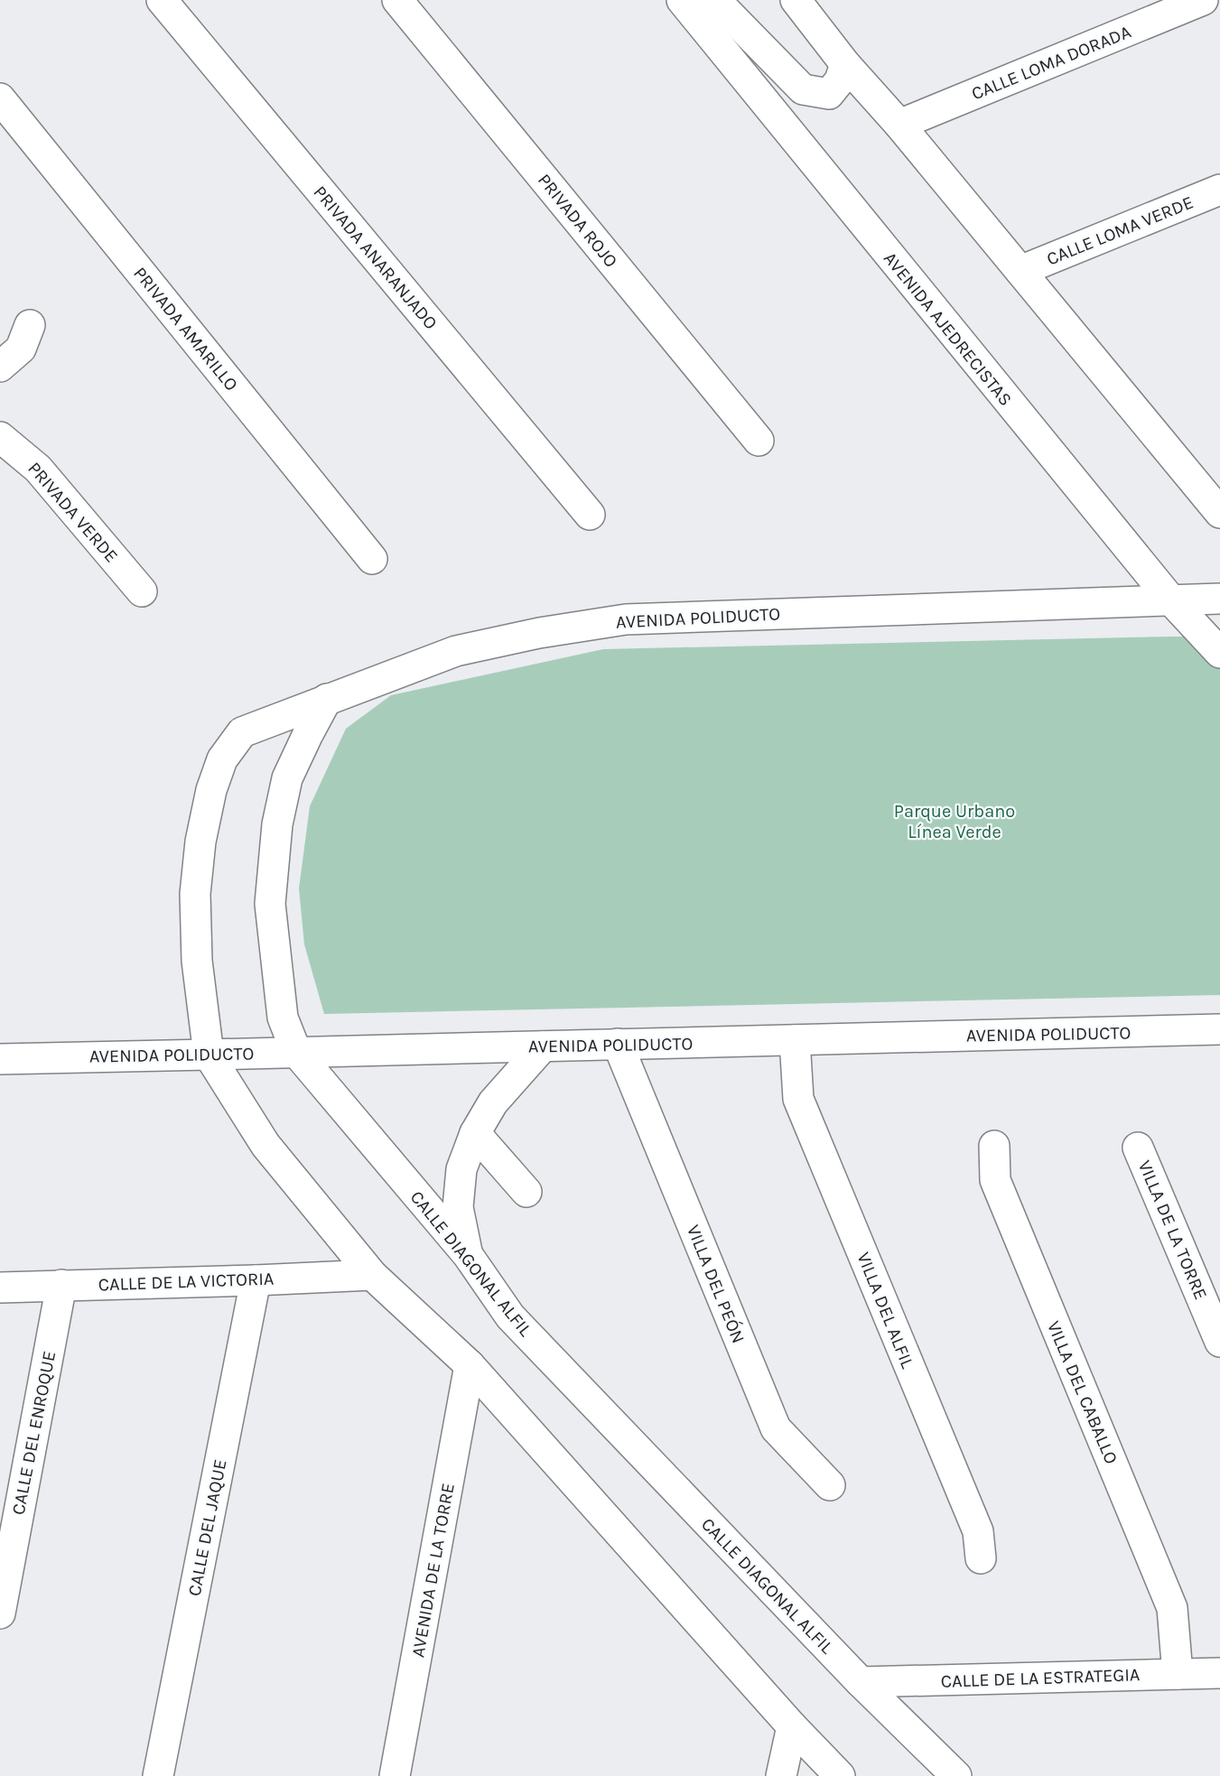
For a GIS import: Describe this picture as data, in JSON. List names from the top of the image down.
{
  "streets": {
    "street": [
      "CALLE LOMA DORADA",
      "PRIVADA ROJO",
      "CALLE LOMA VERDE",
      "PRIVADA ANARANJADO",
      "PRIVADA AMARILLO",
      "AVENIDA AJEDRECISTAS",
      "PRIVADA VERDE",
      "AVENIDA POLIDUCTO",
      "VILLA DE LA TORRE",
      "CALLE DIAGONAL ALFIL",
      "CALLE DE LA VICTORIA",
      "VILLA DEL PEÓN",
      "VILLA DEL ALFIL",
      "VILLA DEL CABALLO",
      "CALLE DEL ENROQUE",
      "CALLE DEL JAQUE",
      "AVENIDA DE LA TORRE",
      "CALLE DE LA ESTRATEGIA"
    ]
  },
  "crossings": [
    ["AVENIDA AJEDRECISTAS", "AVENIDA POLIDUCTO"],
    ["AVENIDA POLIDUCTO", "CALLE DIAGONAL ALFIL"],
    ["AVENIDA POLIDUCTO", "VILLA DEL PEÓN"],
    ["AVENIDA POLIDUCTO", "VILLA DEL ALFIL"],
    ["CALLE DIAGONAL ALFIL", "CALLE DE LA ESTRATEGIA"],
    ["CALLE DE LA VICTORIA", "CALLE DEL ENROQUE"],
    ["CALLE DE LA VICTORIA", "CALLE DEL JAQUE"],
    ["VILLA DEL CABALLO", "CALLE DE LA ESTRATEGIA"]
  ],
  "parks": ["Parque Urbano Línea Verde"]
}
